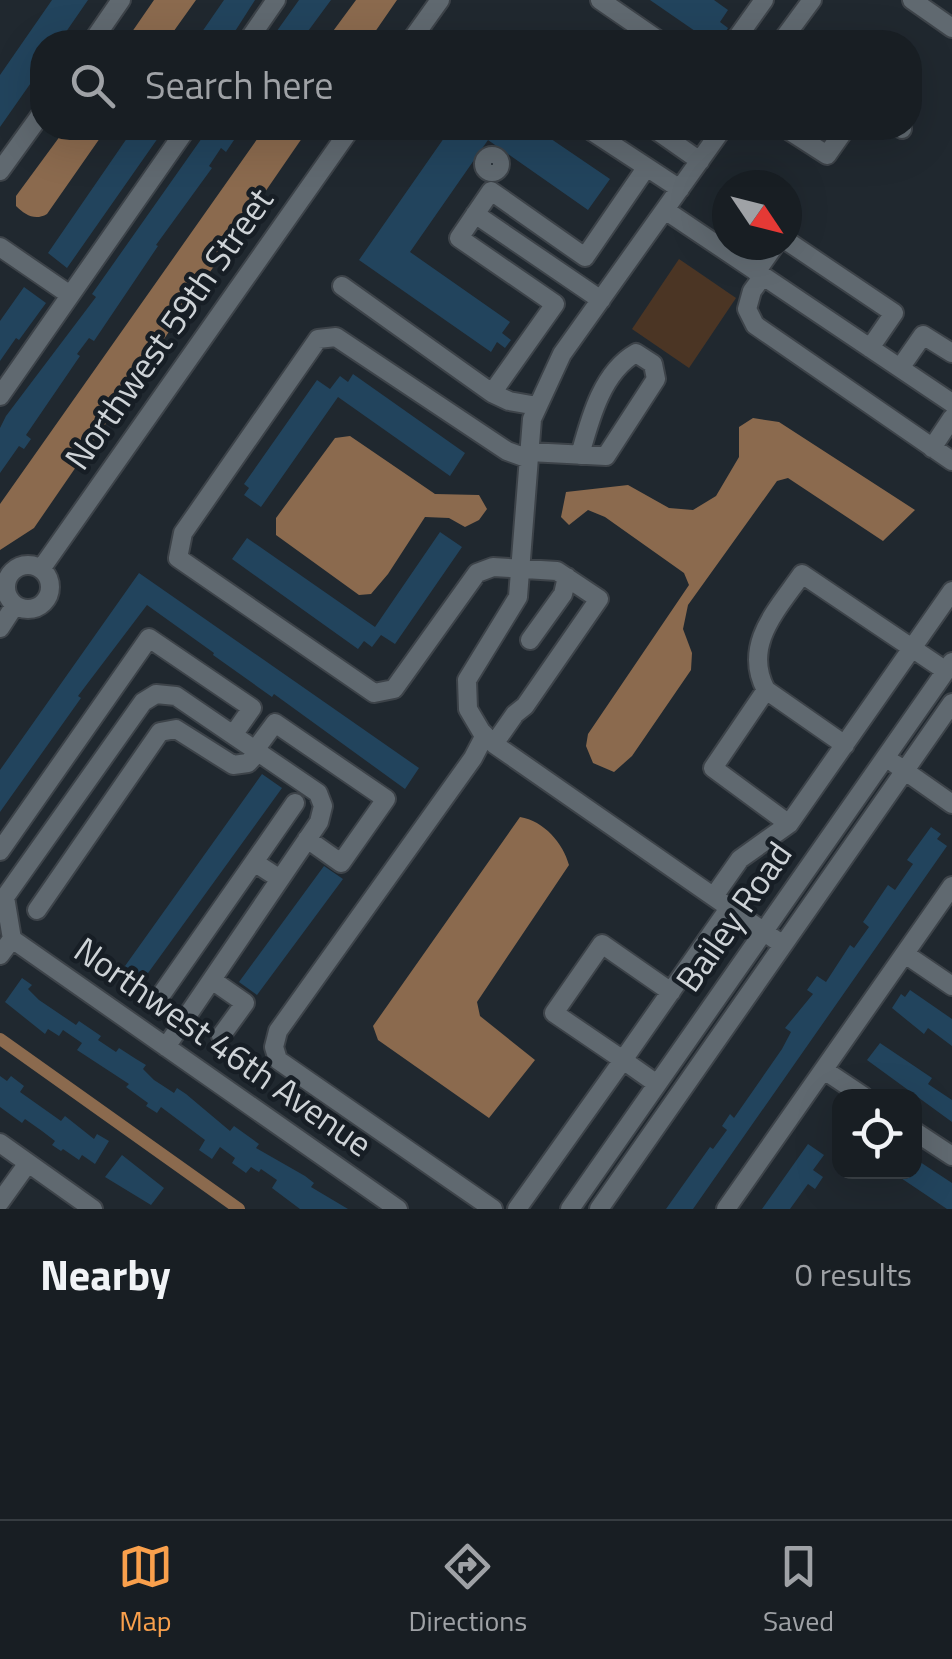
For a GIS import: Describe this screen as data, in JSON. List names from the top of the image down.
{
  "streets": {
    "street": ["Northwest 59th Street", "Bailey Road", "Northwest 46th Avenue"]
  },
  "north": "bottom right",
  "page": {
    "search": "Search here",
    "heading": ["Nearby", "0 results"],
    "nav": ["Map", "Directions", "Saved"]
  }
}
